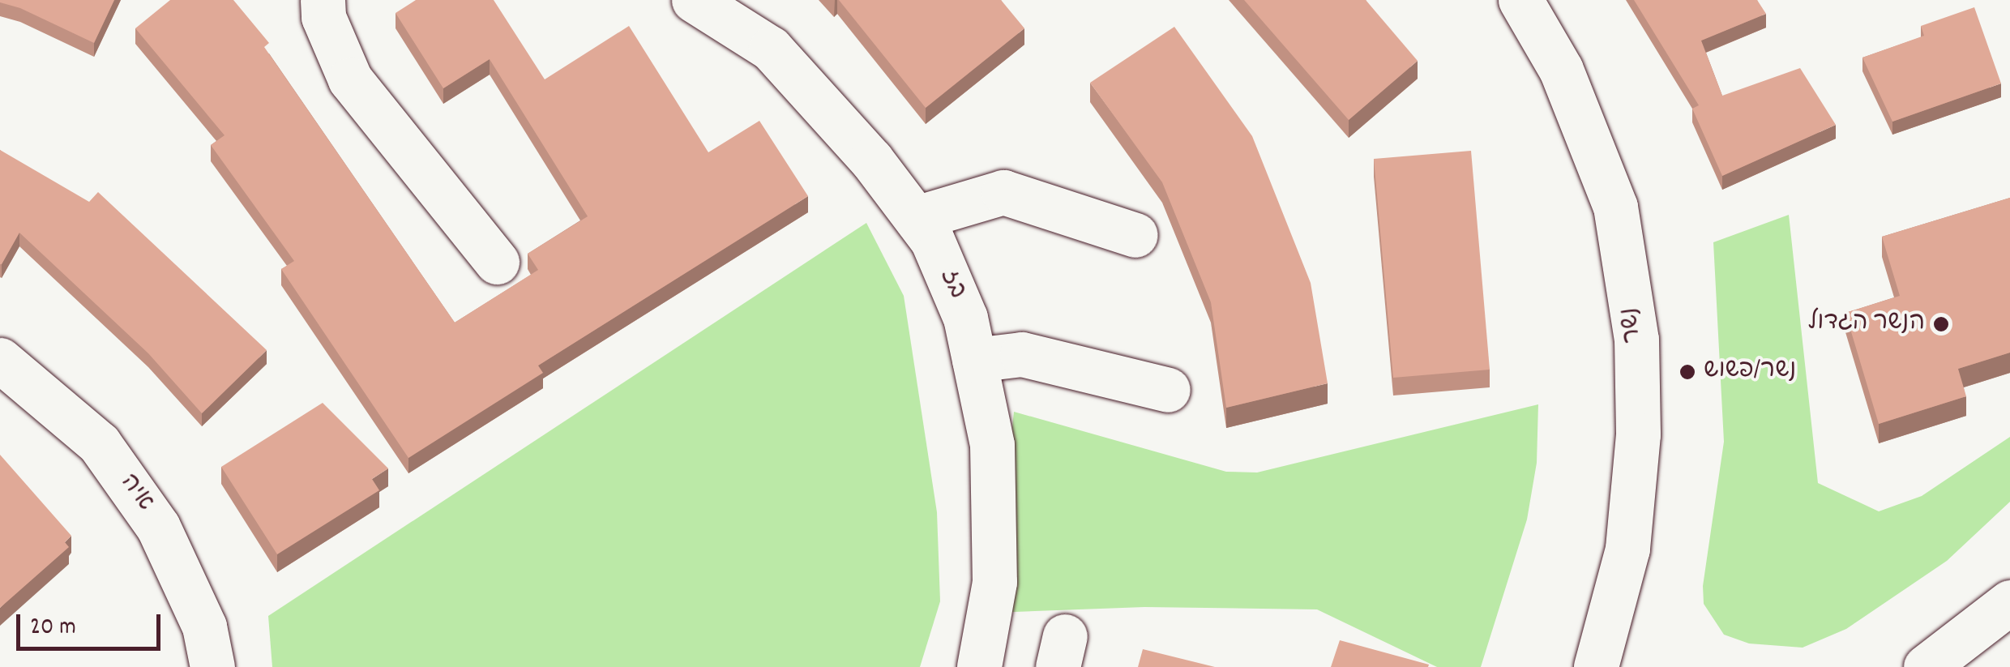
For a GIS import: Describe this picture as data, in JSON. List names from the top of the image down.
{
  "streets": {
    "street": ["בז", "נשר", "איה"]
  },
  "places": ["הנשר הגדול", "נשר/פשוש"],
  "scale_bar": "20 m"
}
